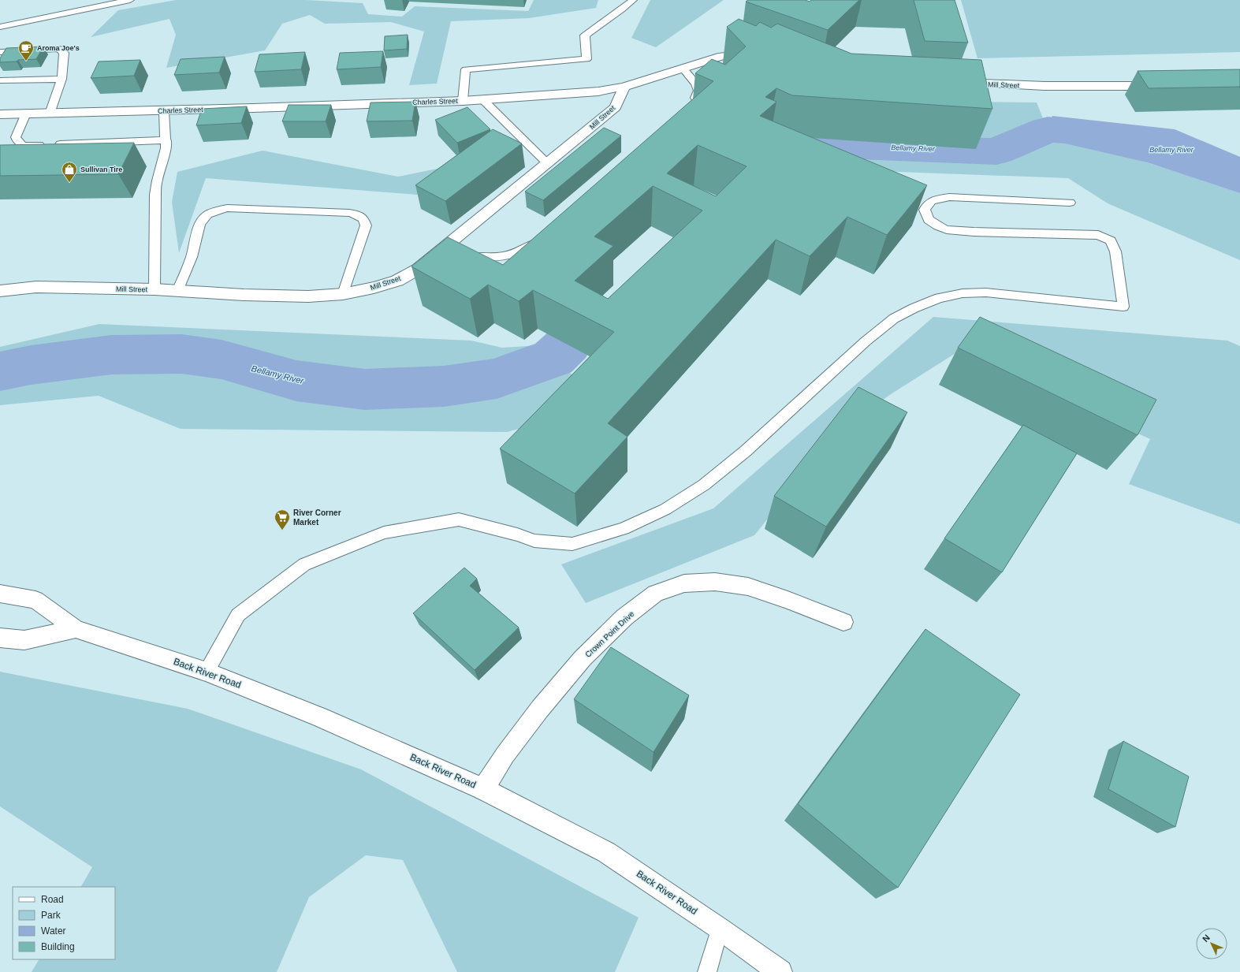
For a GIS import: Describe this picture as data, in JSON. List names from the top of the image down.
{
  "streets": {
    "street": [
      "Mill Street",
      "Charles Street",
      "Crown Point Drive",
      "Back River Road"
    ]
  },
  "crossings": [
    ["Mill Street", "Charles Street"],
    ["Crown Point Drive", "Back River Road"]
  ],
  "water": ["Bellamy River"],
  "places": {
    "cafe": ["Aroma Joe's"],
    "shop": ["Sullivan Tire"],
    "supermarket": ["River Corner Market"]
  },
  "legend": [
    "Road",
    "Park",
    "Water",
    "Building"
  ],
  "north": "top left"
}
